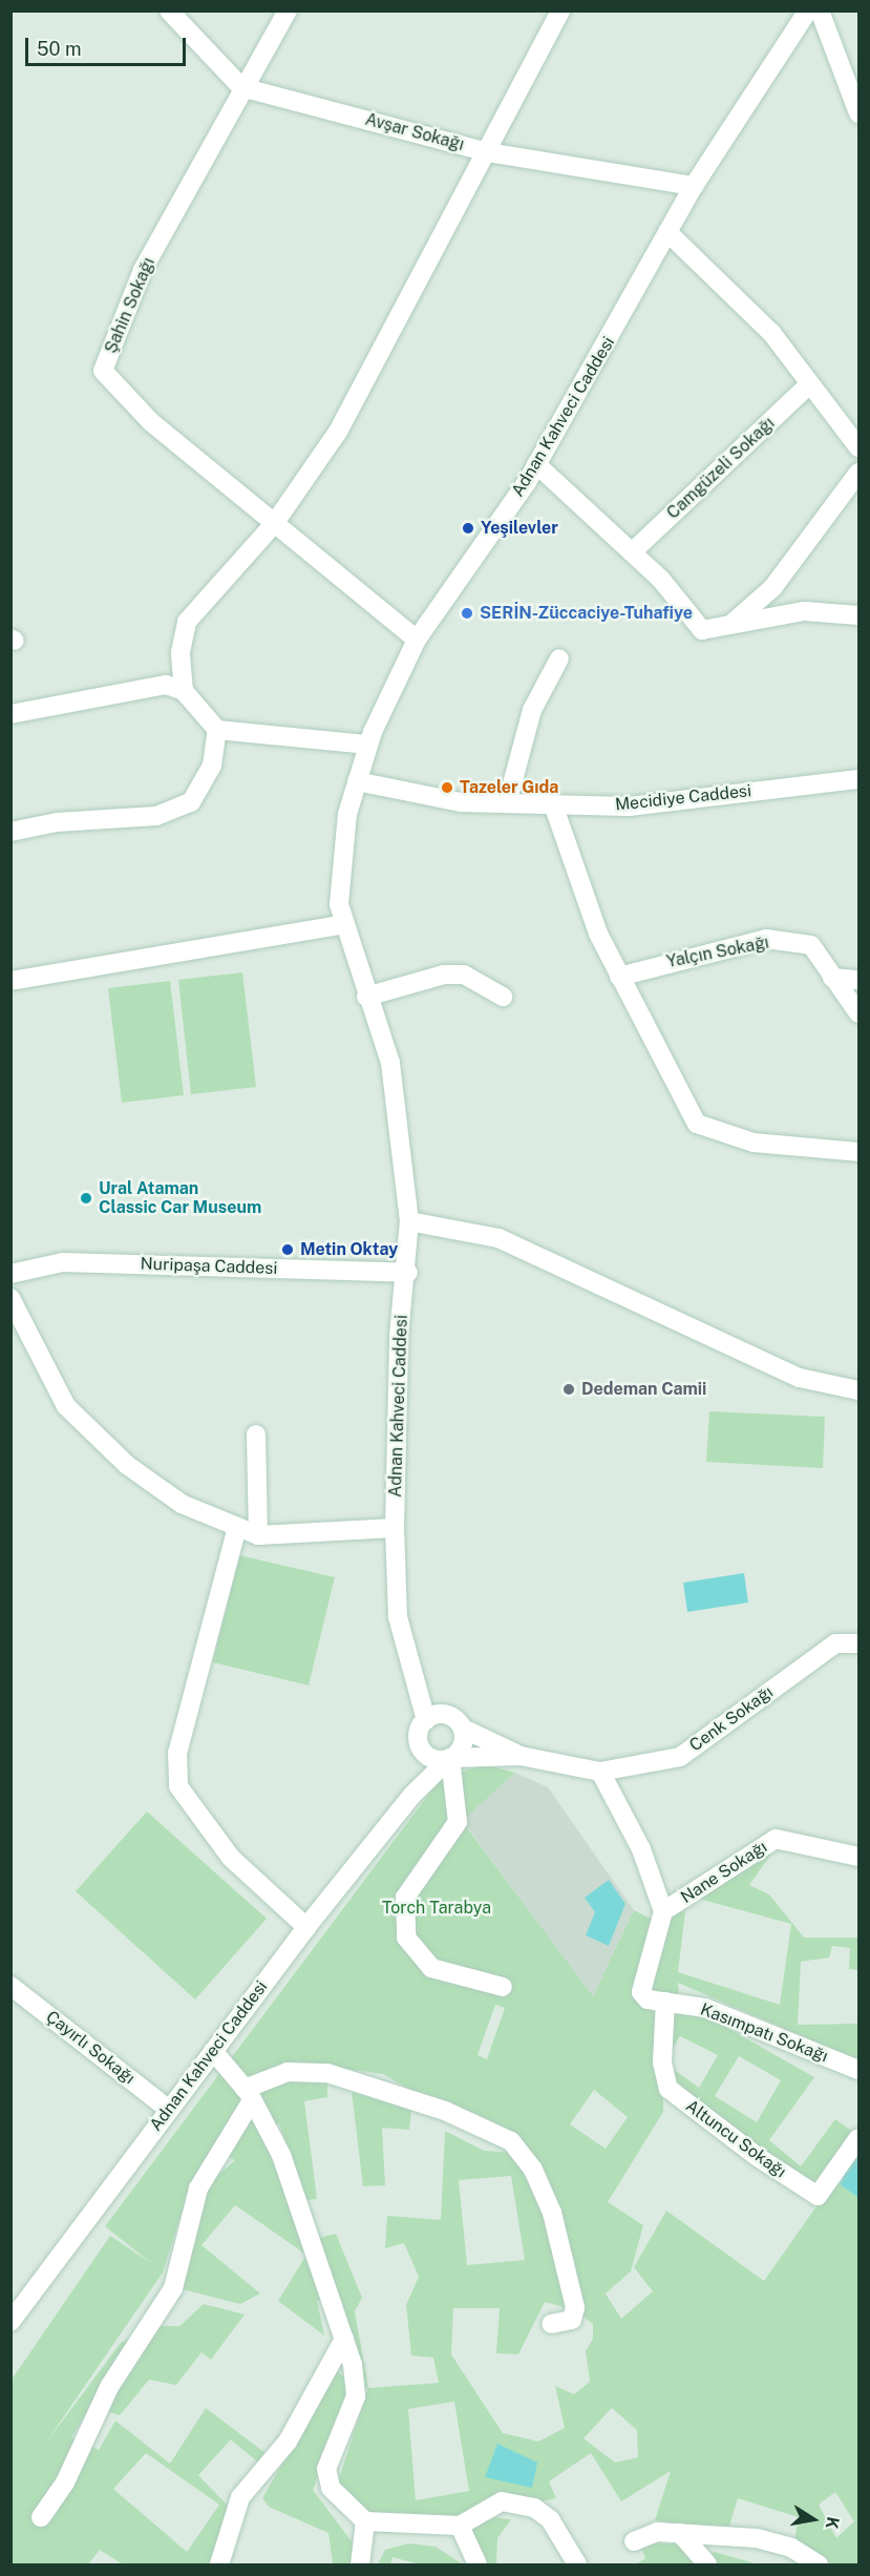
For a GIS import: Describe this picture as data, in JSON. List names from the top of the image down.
{
  "streets": {
    "street": [
      "Avşar Sokağı",
      "Şahin Sokağı",
      "Adnan Kahveci Caddesi",
      "Camgüzeli Sokağı",
      "Mecidiye Caddesi",
      "Yalçın Sokağı",
      "Nuripaşa Caddesi",
      "Cenk Sokağı",
      "Nane Sokağı",
      "Kasımpatı Sokağı",
      "Çayırlı Sokağı",
      "Altuncu Sokağı"
    ]
  },
  "crossings": [
    ["Avşar Sokağı", "Şahin Sokağı"],
    ["Avşar Sokağı", "Adnan Kahveci Caddesi"],
    ["Şahin Sokağı", "Adnan Kahveci Caddesi"],
    ["Adnan Kahveci Caddesi", "Mecidiye Caddesi"],
    ["Adnan Kahveci Caddesi", "Nuripaşa Caddesi"],
    ["Adnan Kahveci Caddesi", "Çayırlı Sokağı"],
    ["Nane Sokağı", "Kasımpatı Sokağı"],
    ["Kasımpatı Sokağı", "Altuncu Sokağı"]
  ],
  "parks": ["Torch Tarabya"],
  "places": [
    "Yeşilevler",
    "SERİN-Züccaciye-Tuhafiye",
    "Tazeler Gıda",
    "Ural Ataman Classic Car Museum",
    "Metin Oktay",
    "Dedeman Camii"
  ],
  "scale_bar": "50 m",
  "north": "right"
}
